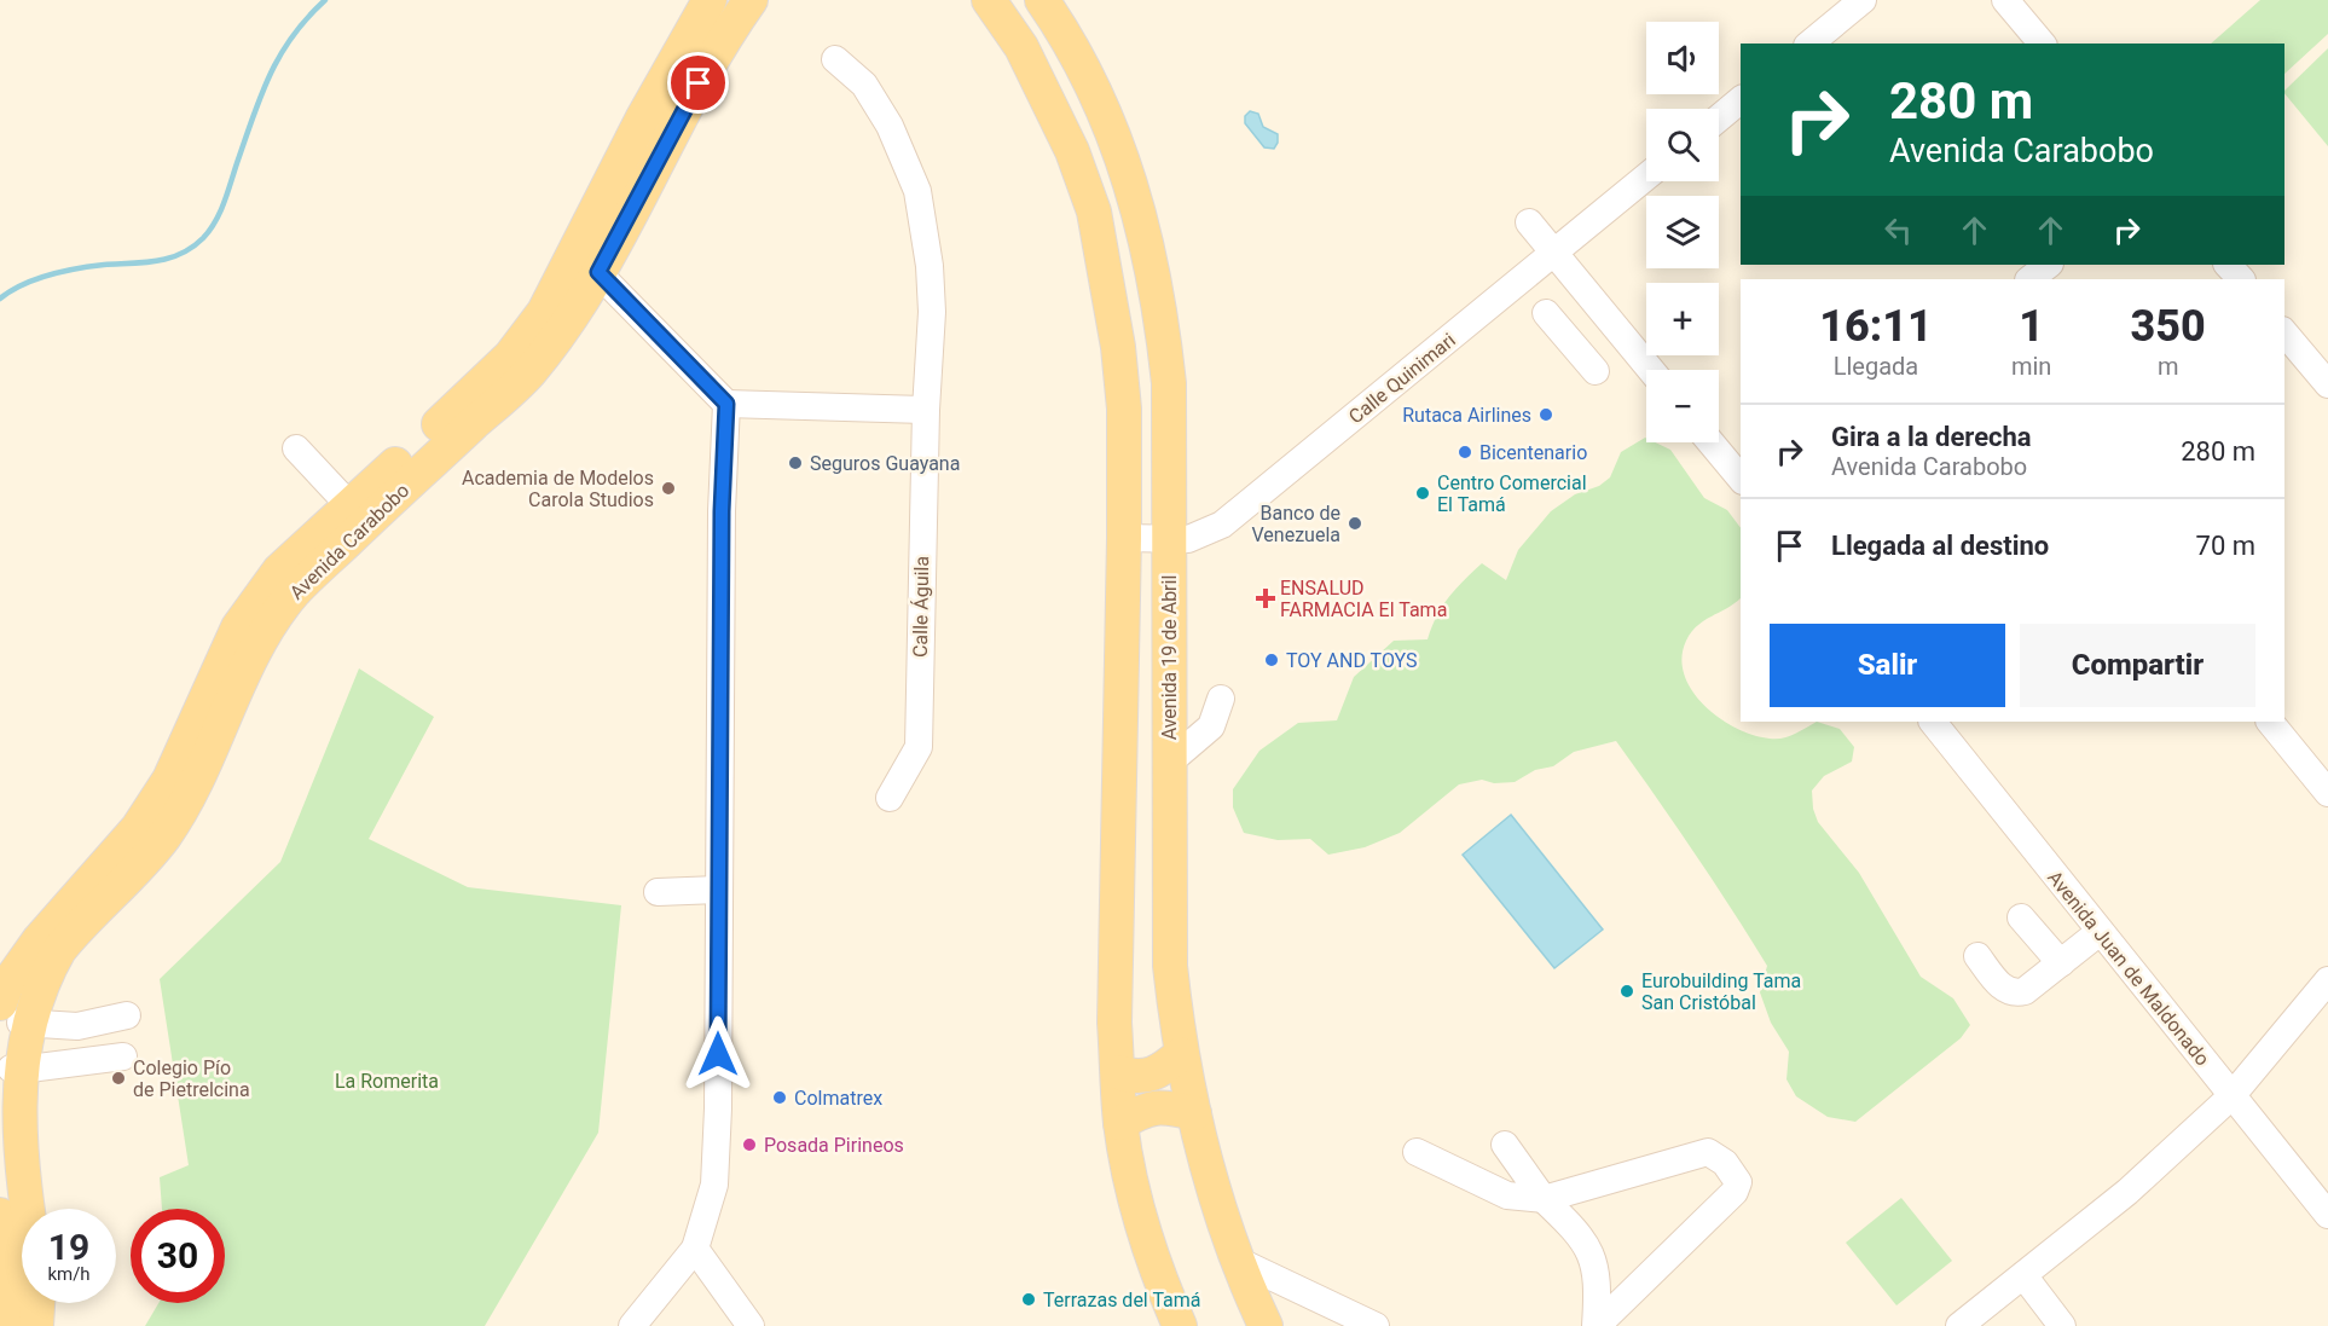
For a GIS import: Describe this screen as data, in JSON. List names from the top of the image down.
{
  "streets": {
    "main road": ["Avenida Carabobo", "Avenida 19 de Abril"],
    "street": ["Calle Quinimari", "Calle Águila", "Avenida Juan de Maldonado"]
  },
  "crossings": [
    ["Calle Quinimari", "Avenida 19 de Abril"]
  ],
  "parks": ["La Romerita"],
  "places": {
    "other": [
      "Rutaca Airlines",
      "Bicentenario",
      "Seguros Guayana",
      "Academia de Modelos Carola Studios",
      "Centro Comercial El Tamá",
      "Banco de Venezuela",
      "TOY AND TOYS",
      "Eurobuilding Tama San Cristóbal",
      "Colegio Pío de Pietrelcina",
      "Colmatrex",
      "Posada Pirineos",
      "Terrazas del Tamá"
    ],
    "health": ["ENSALUD FARMACIA El Tama"]
  },
  "page": {
    "map_buttons": ["+", "−"],
    "turn": ["280 m", "Avenida Carabobo"],
    "eta": [
      "16:11",
      "Llegada",
      "1",
      "min",
      "350",
      "m"
    ],
    "list": [
      {
        "name": "Gira a la derecha",
        "note": "Avenida Carabobo",
        "value": "280 m"
      },
      {
        "name": "Llegada al destino",
        "value": "70 m"
      }
    ],
    "buttons": ["Salir", "Compartir"],
    "speed": "19 km/h",
    "limit": "30"
  }
}
